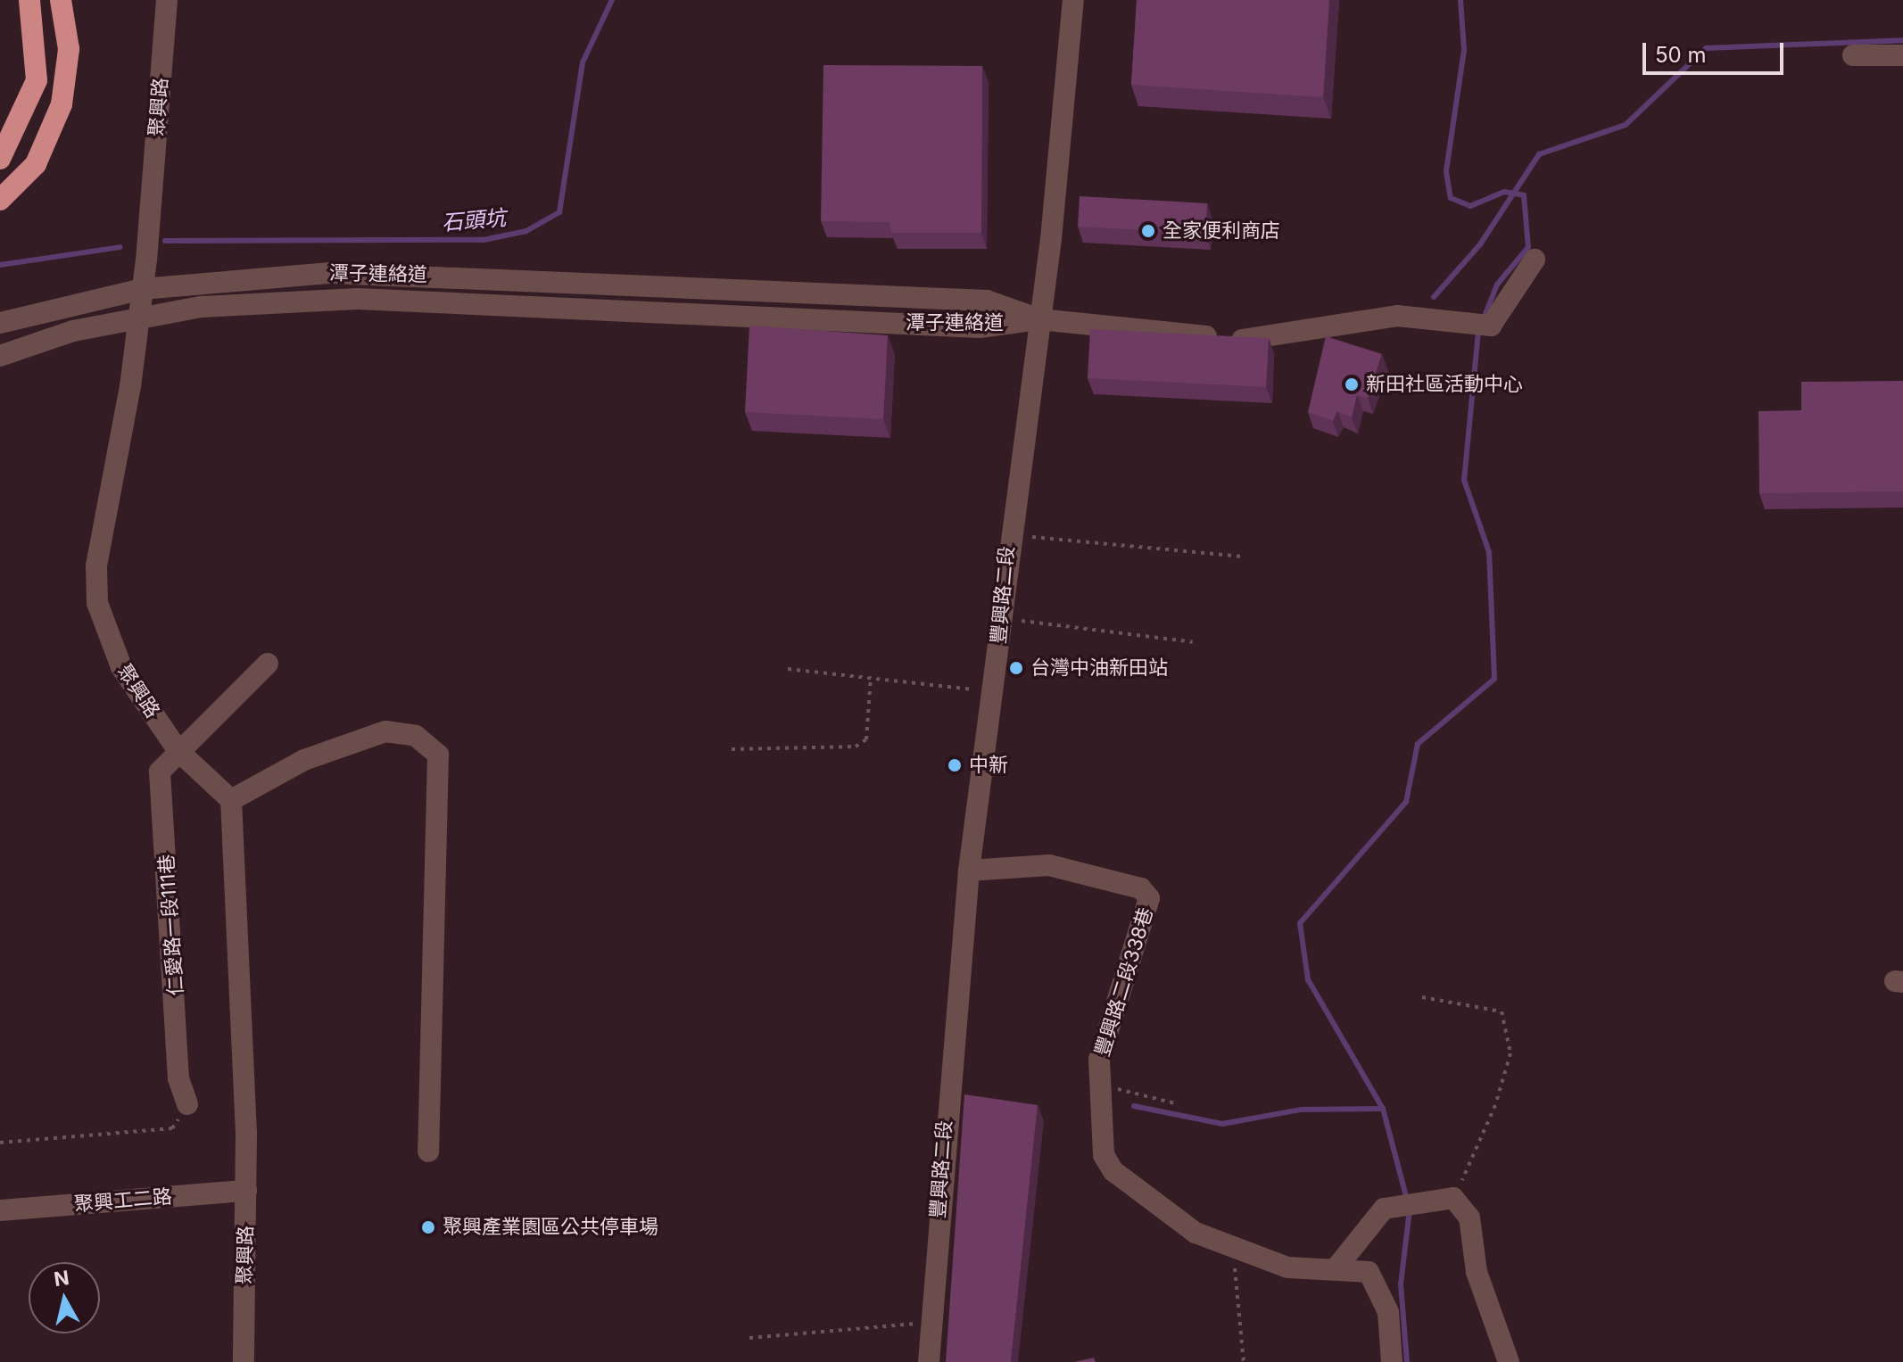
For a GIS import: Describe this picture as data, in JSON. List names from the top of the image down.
{
  "streets": {
    "street": [
      "聚興路",
      "潭子連絡道",
      "豐興路二段",
      "仁愛路一段111巷",
      "豐興路二段338巷",
      "聚興工二路"
    ]
  },
  "crossings": [
    ["聚興路", "潭子連絡道"],
    ["聚興路", "仁愛路一段111巷"],
    ["聚興路", "聚興工二路"],
    ["潭子連絡道", "豐興路二段"],
    ["豐興路二段", "豐興路二段338巷"]
  ],
  "water": ["石頭坑"],
  "places": [
    "全家便利商店",
    "新田社區活動中心",
    "台灣中油新田站",
    "中新",
    "聚興產業園區公共停車場"
  ],
  "scale_bar": "50 m",
  "north": "top"
}
